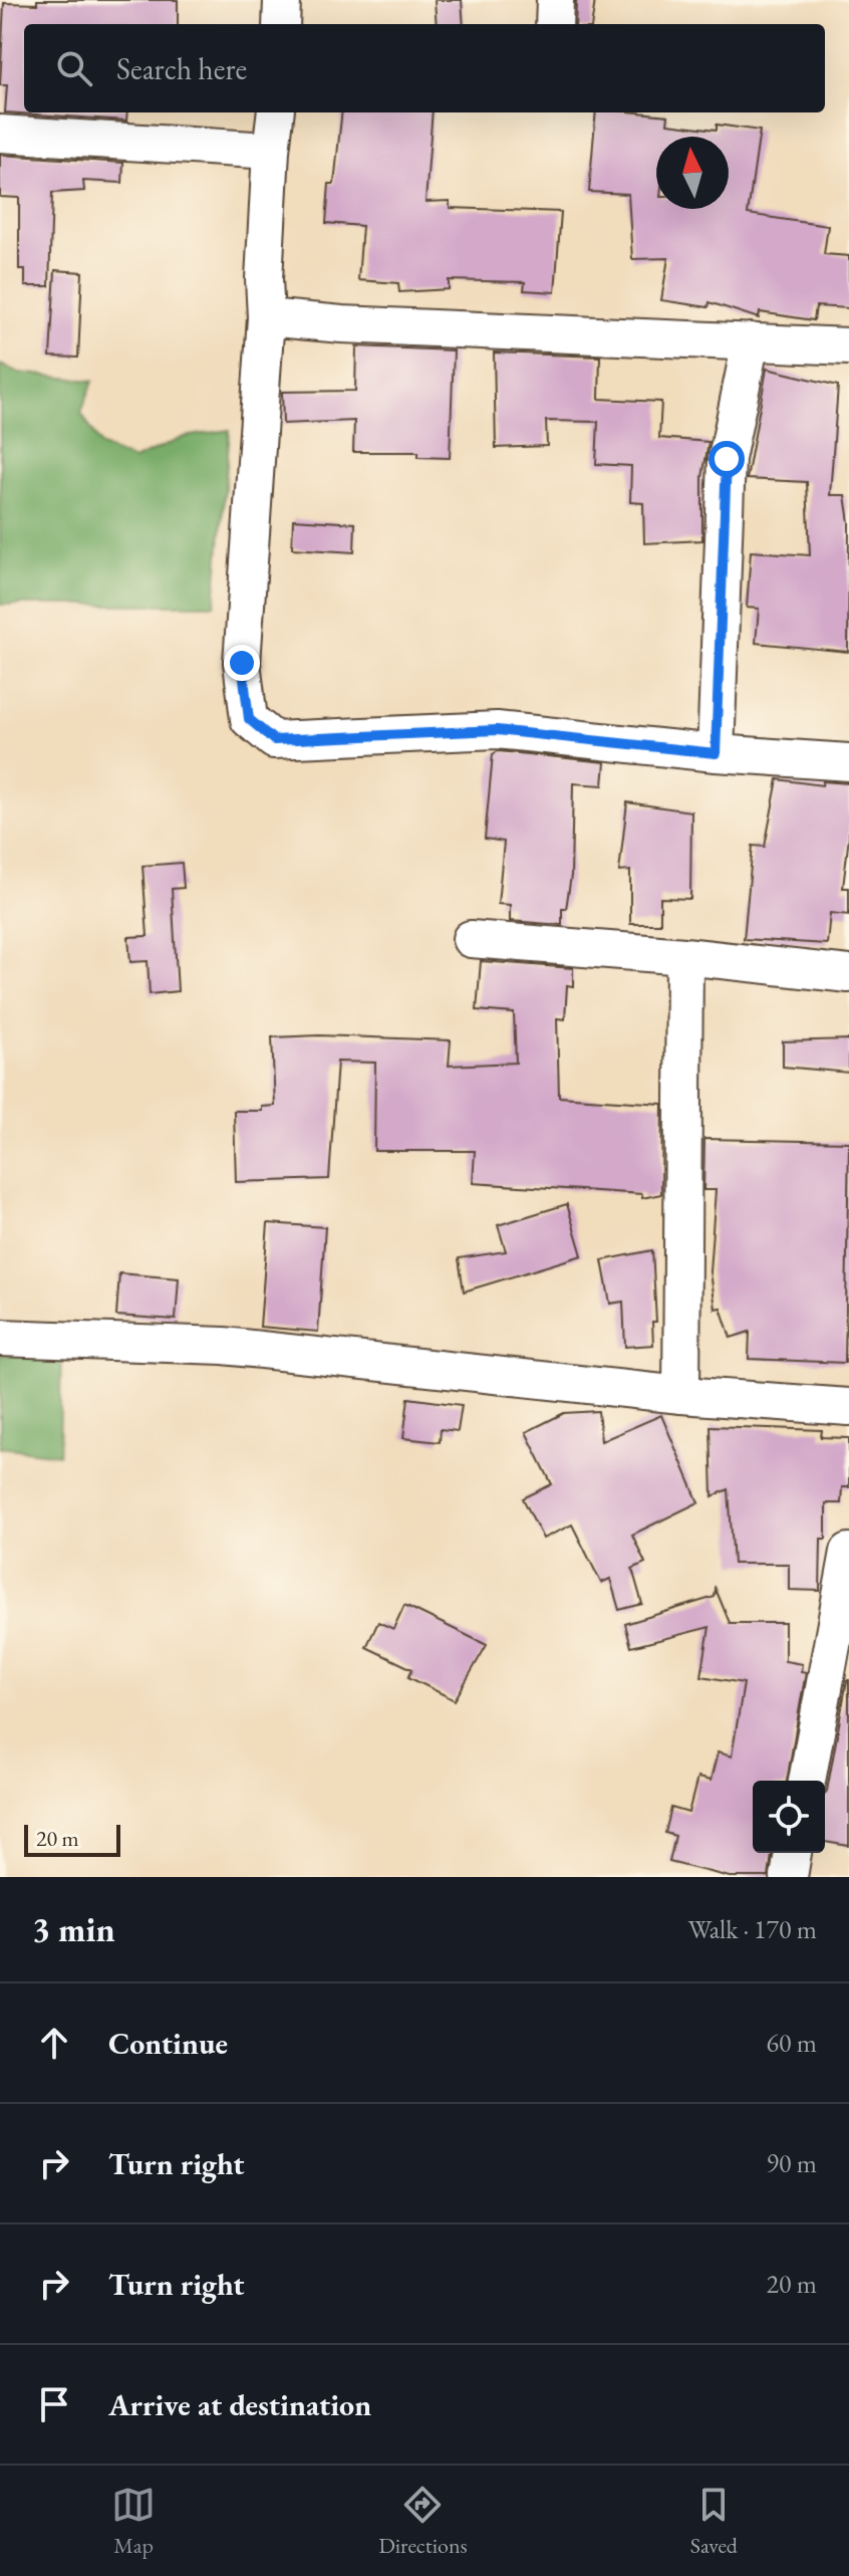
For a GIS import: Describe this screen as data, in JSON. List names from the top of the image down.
{
  "scale_bar": "20 m",
  "north": "top",
  "page": {
    "search": "Search here",
    "scale": "20 m",
    "heading": ["3 min", "Walk · 170 m"],
    "list": [
      ["Continue", "60 m"],
      ["Turn right", "90 m"],
      ["Turn right", "20 m"],
      "Arrive at destination"
    ],
    "nav": ["Map", "Directions", "Saved"]
  }
}
